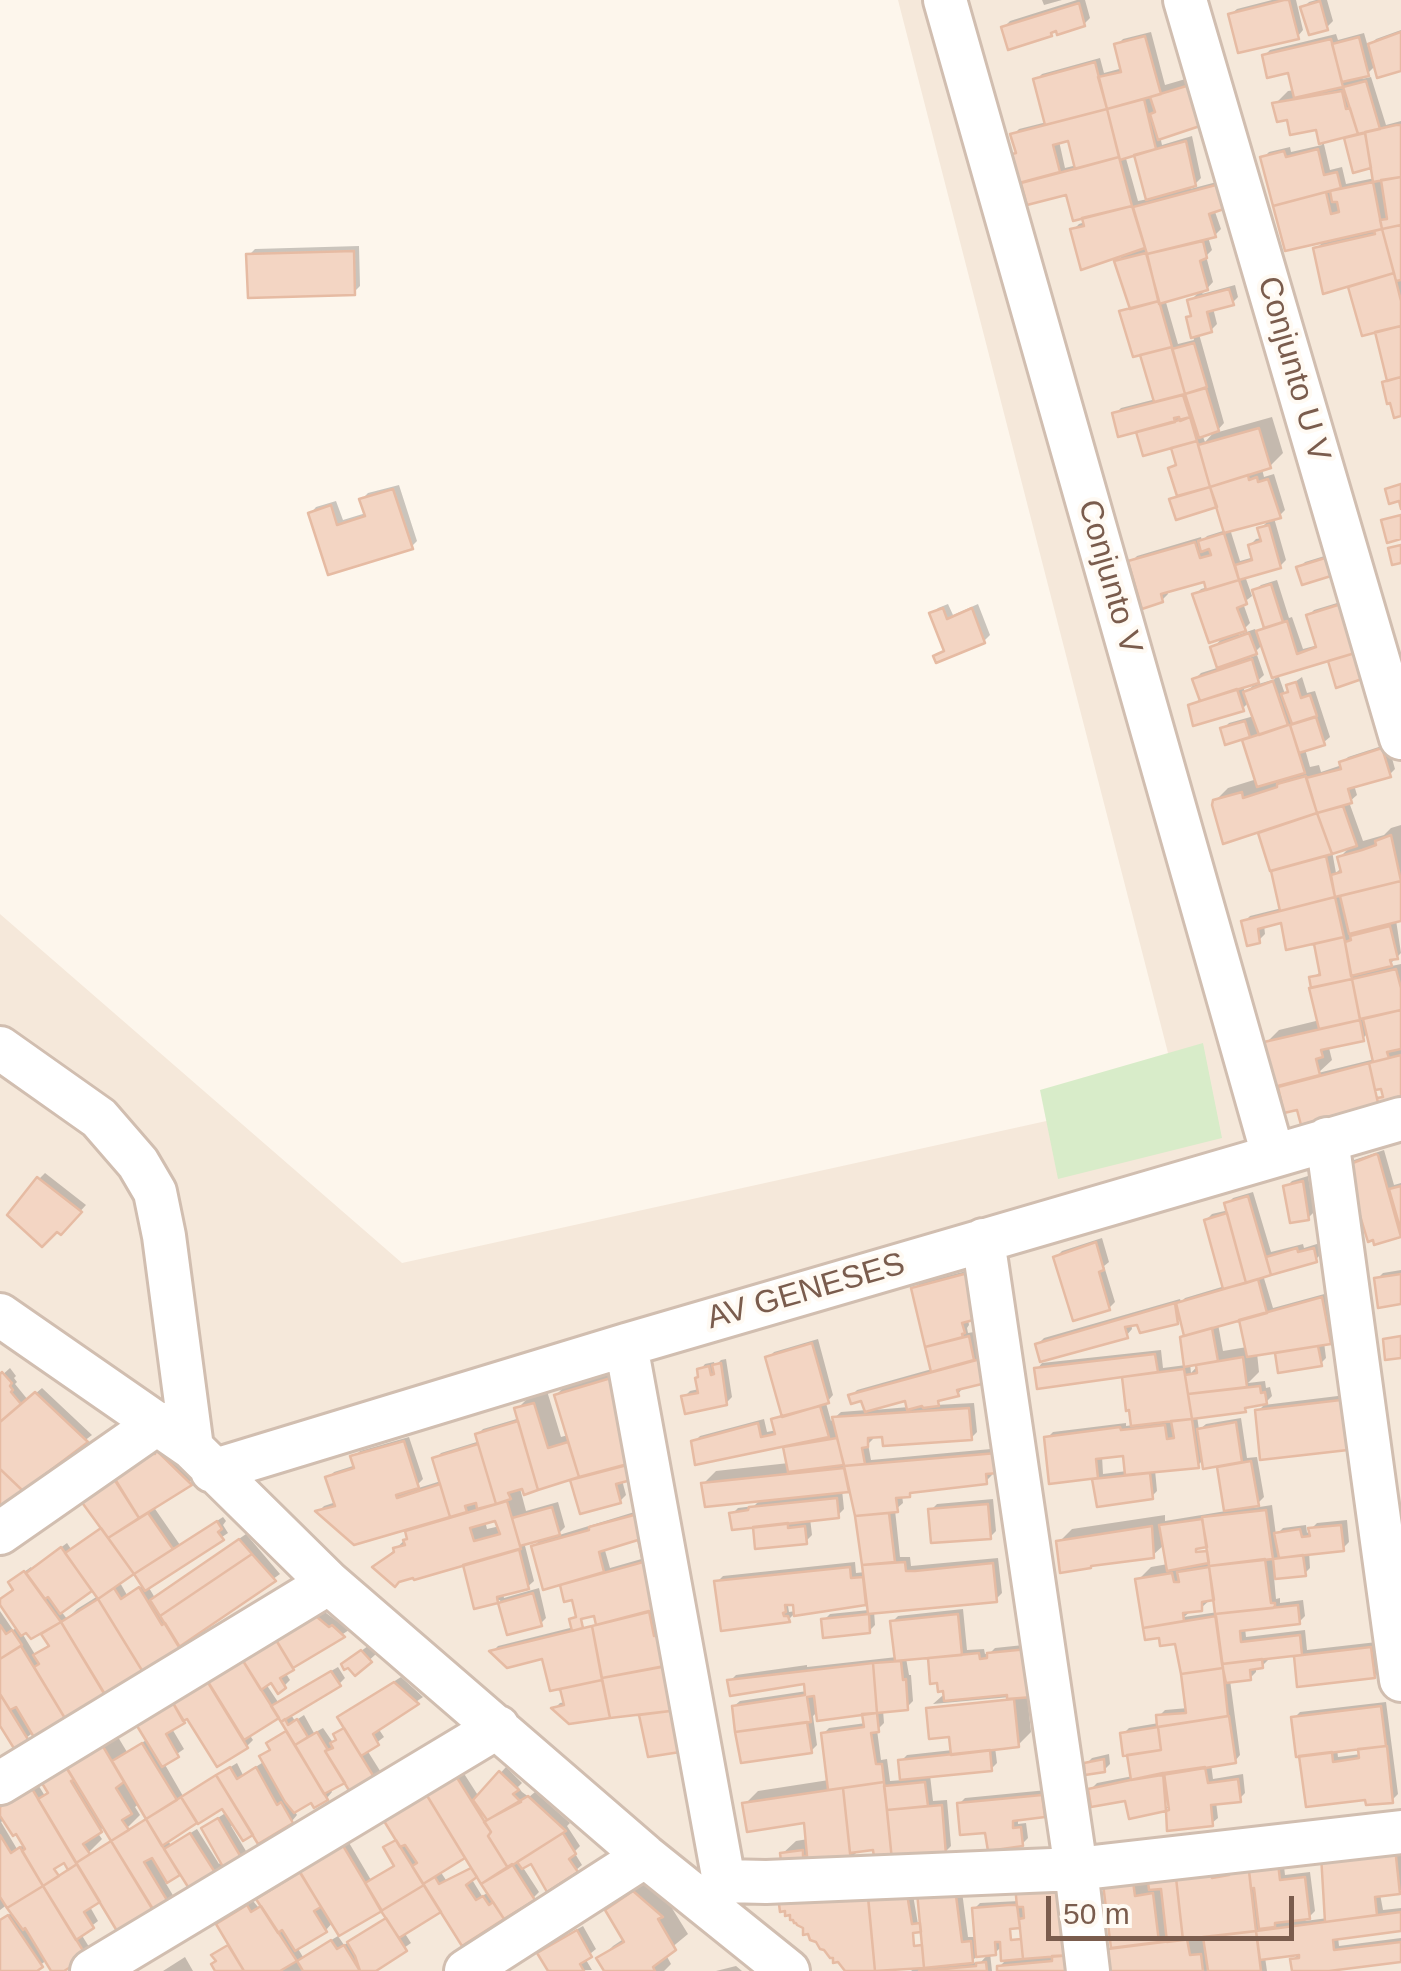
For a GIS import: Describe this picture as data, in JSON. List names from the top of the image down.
{
  "streets": {
    "street": ["Conjunto U V", "Conjunto V", "AV GENESES"]
  },
  "crossings": [
    ["Conjunto V", "AV GENESES"]
  ],
  "scale_bar": "50 m"
}
